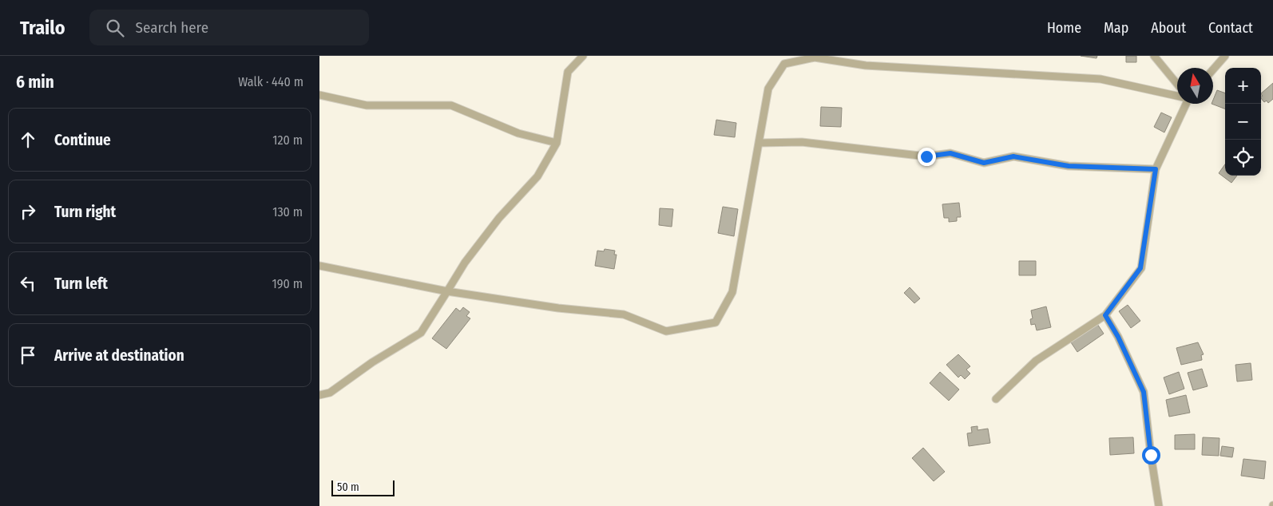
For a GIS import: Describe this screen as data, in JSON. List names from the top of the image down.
{
  "scale_bar": "50 m",
  "north": "top",
  "page": {
    "header": "Trailo",
    "search": "Search here",
    "nav": [
      "Home",
      "Map",
      "About",
      "Contact"
    ],
    "heading": ["6 min", "Walk · 440 m"],
    "map_buttons": ["+", "−"],
    "list": [
      ["Continue", "120 m"],
      ["Turn right", "130 m"],
      ["Turn left", "190 m"],
      "Arrive at destination"
    ],
    "scale": "50 m"
  }
}
